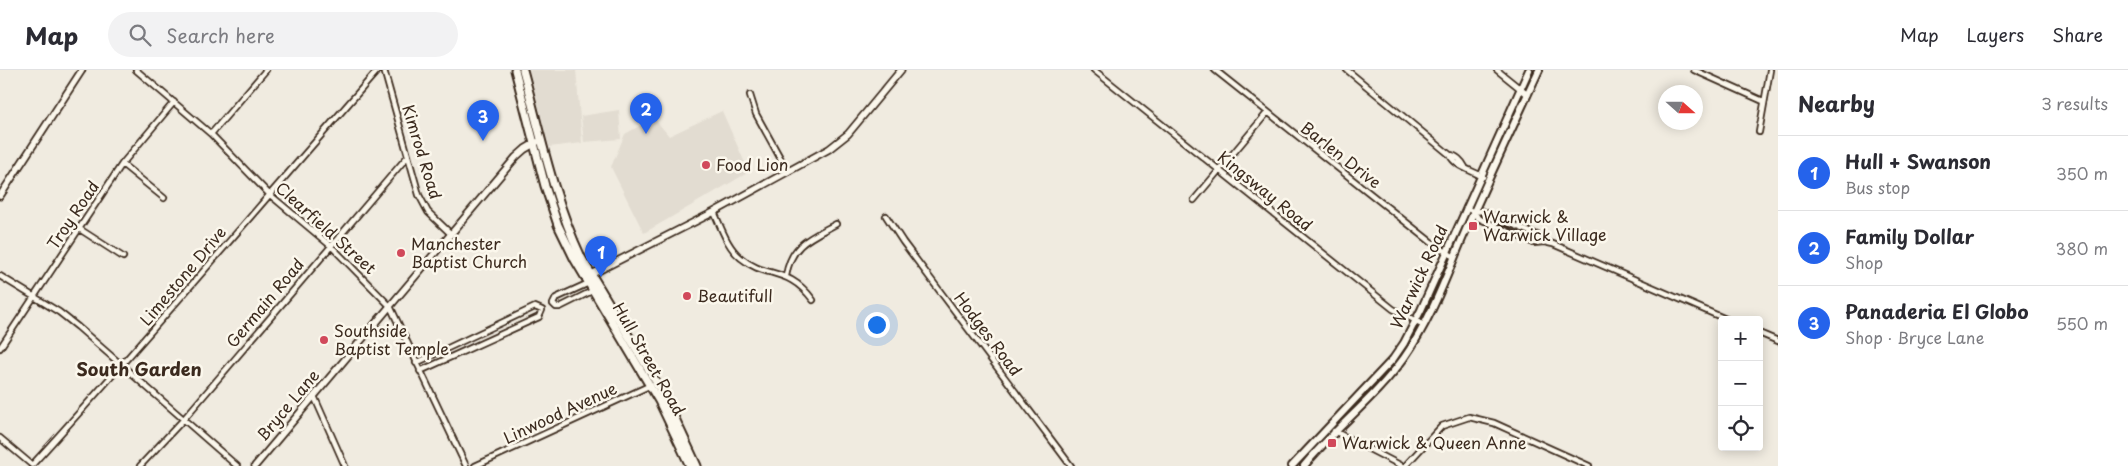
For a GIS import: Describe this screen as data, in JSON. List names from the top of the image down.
{
  "streets": {
    "main road": ["Warwick Road", "Hull Street Road"],
    "street": [
      "Kimrod Road",
      "Barlen Drive",
      "Kingsway Road",
      "Troy Road",
      "Clearfield Street",
      "Limestone Drive",
      "Germain Road",
      "Hodges Road",
      "Bryce Lane",
      "Linwood Avenue"
    ]
  },
  "crossings": [
    ["Kimrod Road", "Germain Road"],
    ["Kimrod Road", "Bryce Lane"],
    ["Barlen Drive", "Warwick Road"],
    ["Kingsway Road", "Warwick Road"],
    ["Troy Road", "Clearfield Street"],
    ["Clearfield Street", "Limestone Drive"],
    ["Clearfield Street", "Germain Road"],
    ["Clearfield Street", "Bryce Lane"],
    ["Hull Street Road", "Bryce Lane"],
    ["Hull Street Road", "Linwood Avenue"]
  ],
  "districts": ["South Garden"],
  "places": {
    "other": [
      "Food Lion",
      "Manchester Baptist Church",
      "Beautifull",
      "Southside Baptist Temple"
    ],
    "transit": ["Warwick & Warwick Village", "Warwick & Queen Anne"]
  },
  "north": "right",
  "page": {
    "header": "Map",
    "search": "Search here",
    "nav": ["Map", "Layers", "Share"],
    "heading": ["Nearby", "3 results"],
    "pins": ["2", "3", "1"],
    "list": [
      {
        "mark": "1",
        "name": "Hull + Swanson",
        "note": "Bus stop",
        "value": "350 m"
      },
      {
        "mark": "2",
        "name": "Family Dollar",
        "note": "Shop",
        "value": "380 m"
      },
      {
        "mark": "3",
        "name": "Panaderia El Globo",
        "note": "Shop · Bryce Lane",
        "value": "550 m"
      }
    ],
    "map_buttons": ["+", "−"]
  }
}
